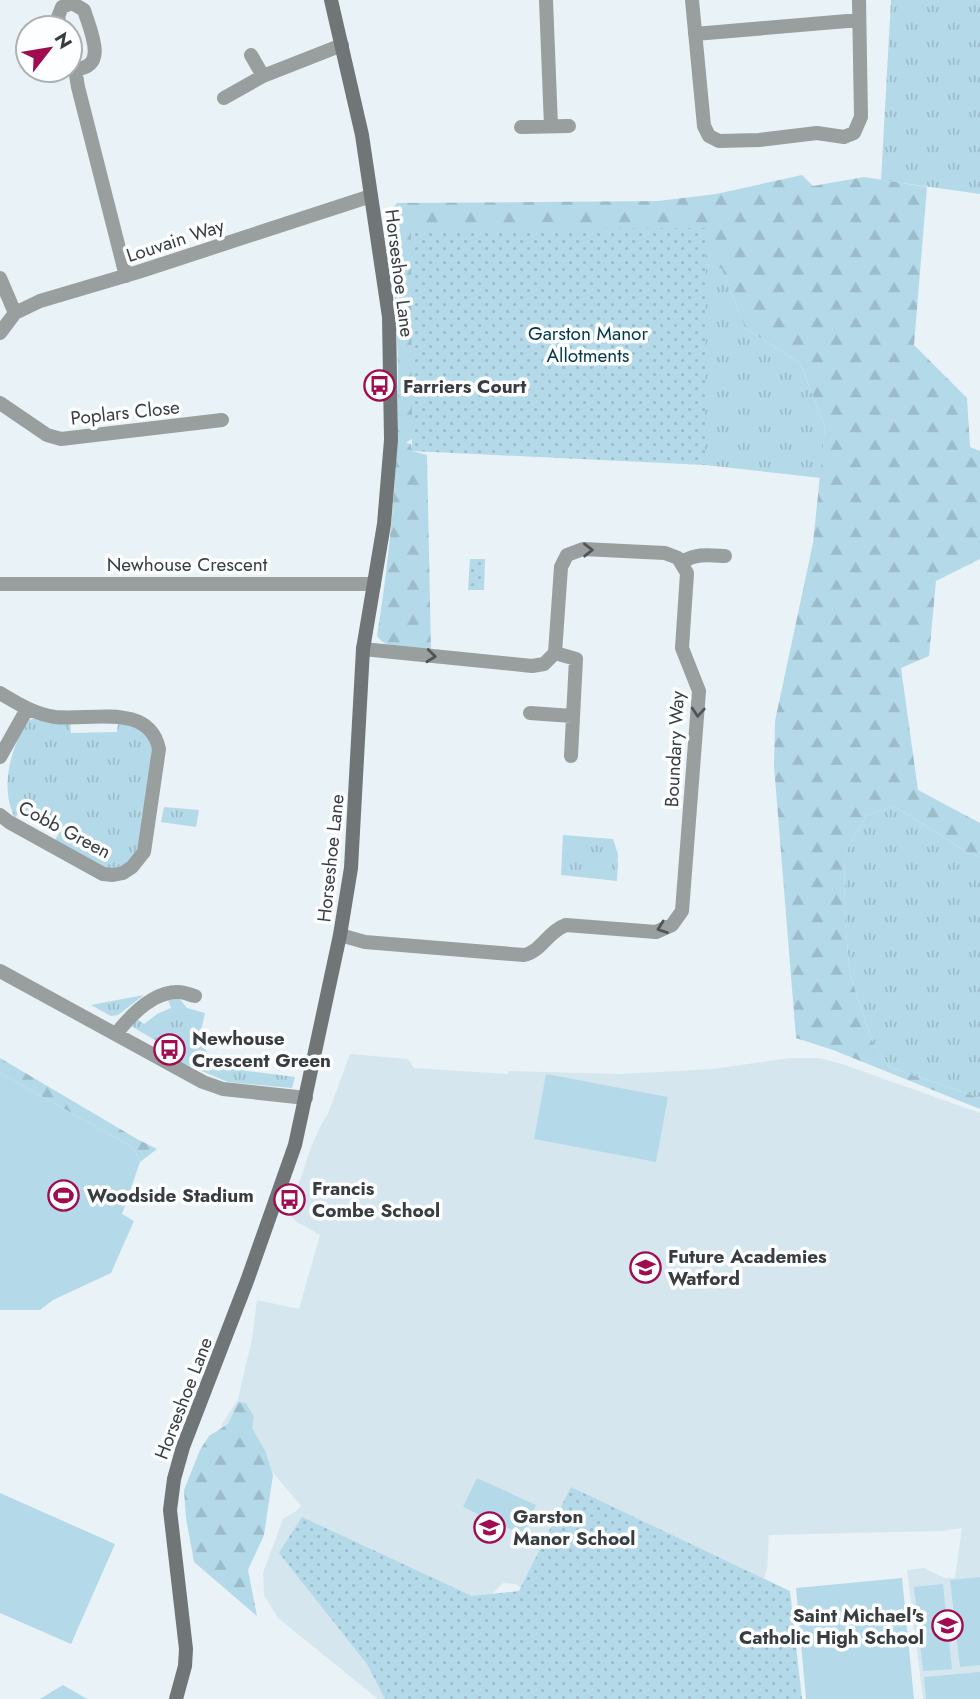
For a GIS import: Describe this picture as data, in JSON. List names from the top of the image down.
{
  "streets": {
    "street": [
      "Louvain Way",
      "Horseshoe Lane",
      "Poplars Close",
      "Newhouse Crescent",
      "Boundary Way",
      "Cobb Green"
    ]
  },
  "crossings": [
    ["Louvain Way", "Horseshoe Lane"],
    ["Horseshoe Lane", "Newhouse Crescent"],
    ["Horseshoe Lane", "Boundary Way"]
  ],
  "parks": ["Garston Manor Allotments"],
  "places": {
    "bus stop": ["Farriers Court", "Newhouse Crescent Green", "Francis Combe School"],
    "sports": ["Woodside Stadium"],
    "school or university": ["Future Academies Watford", "Garston Manor School", "Saint Michael's Catholic High School"]
  },
  "north": "top right"
}
